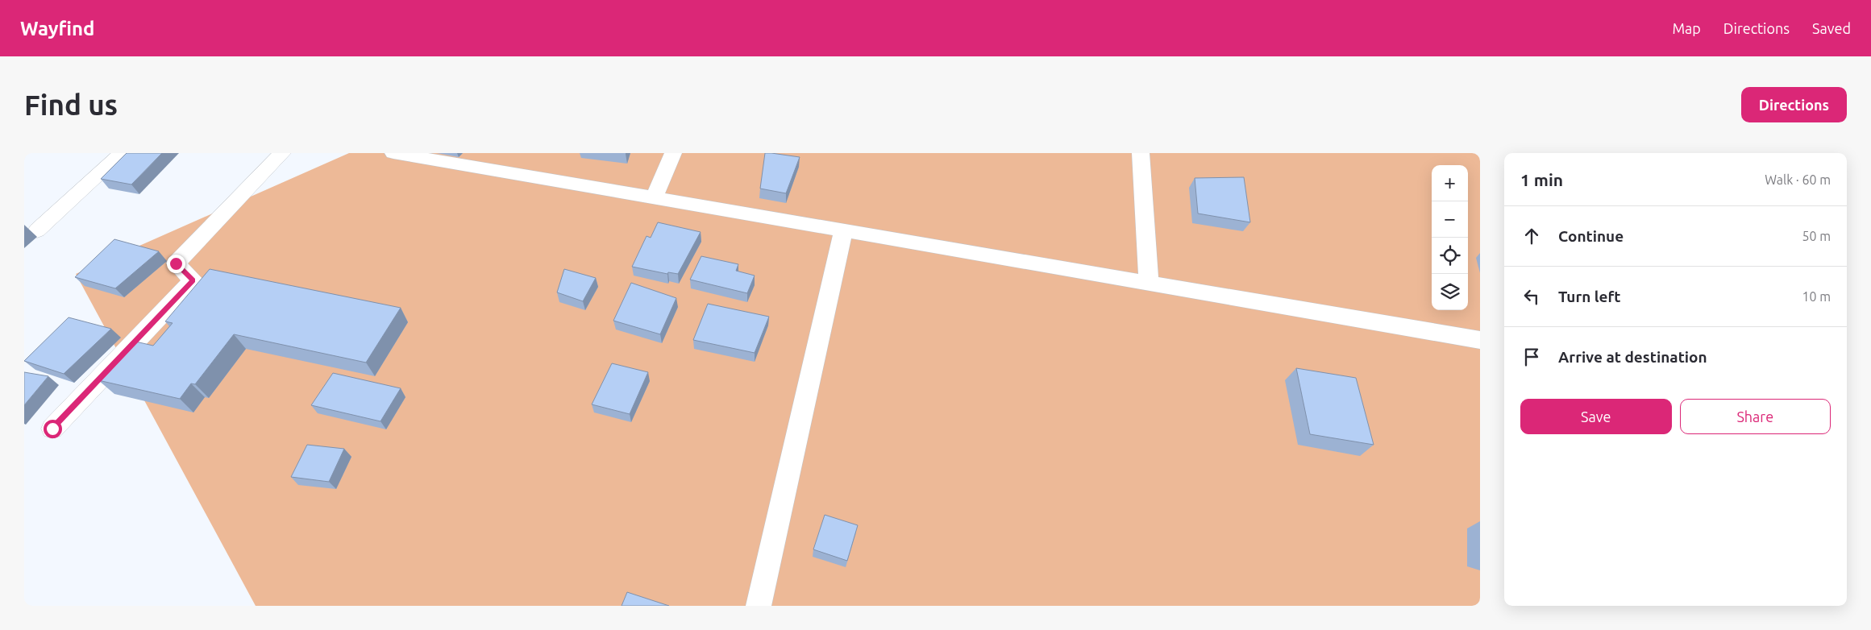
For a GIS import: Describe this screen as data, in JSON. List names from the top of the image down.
{
  "page": {
    "header": "Wayfind",
    "nav": ["Map", "Directions", "Saved"],
    "buttons": [
      "Directions",
      ["Save", "Share"]
    ],
    "title": "Find us",
    "heading": ["1 min", "Walk · 60 m"],
    "map_buttons": ["+", "−"],
    "list": [
      ["Continue", "50 m"],
      ["Turn left", "10 m"],
      "Arrive at destination"
    ]
  }
}
